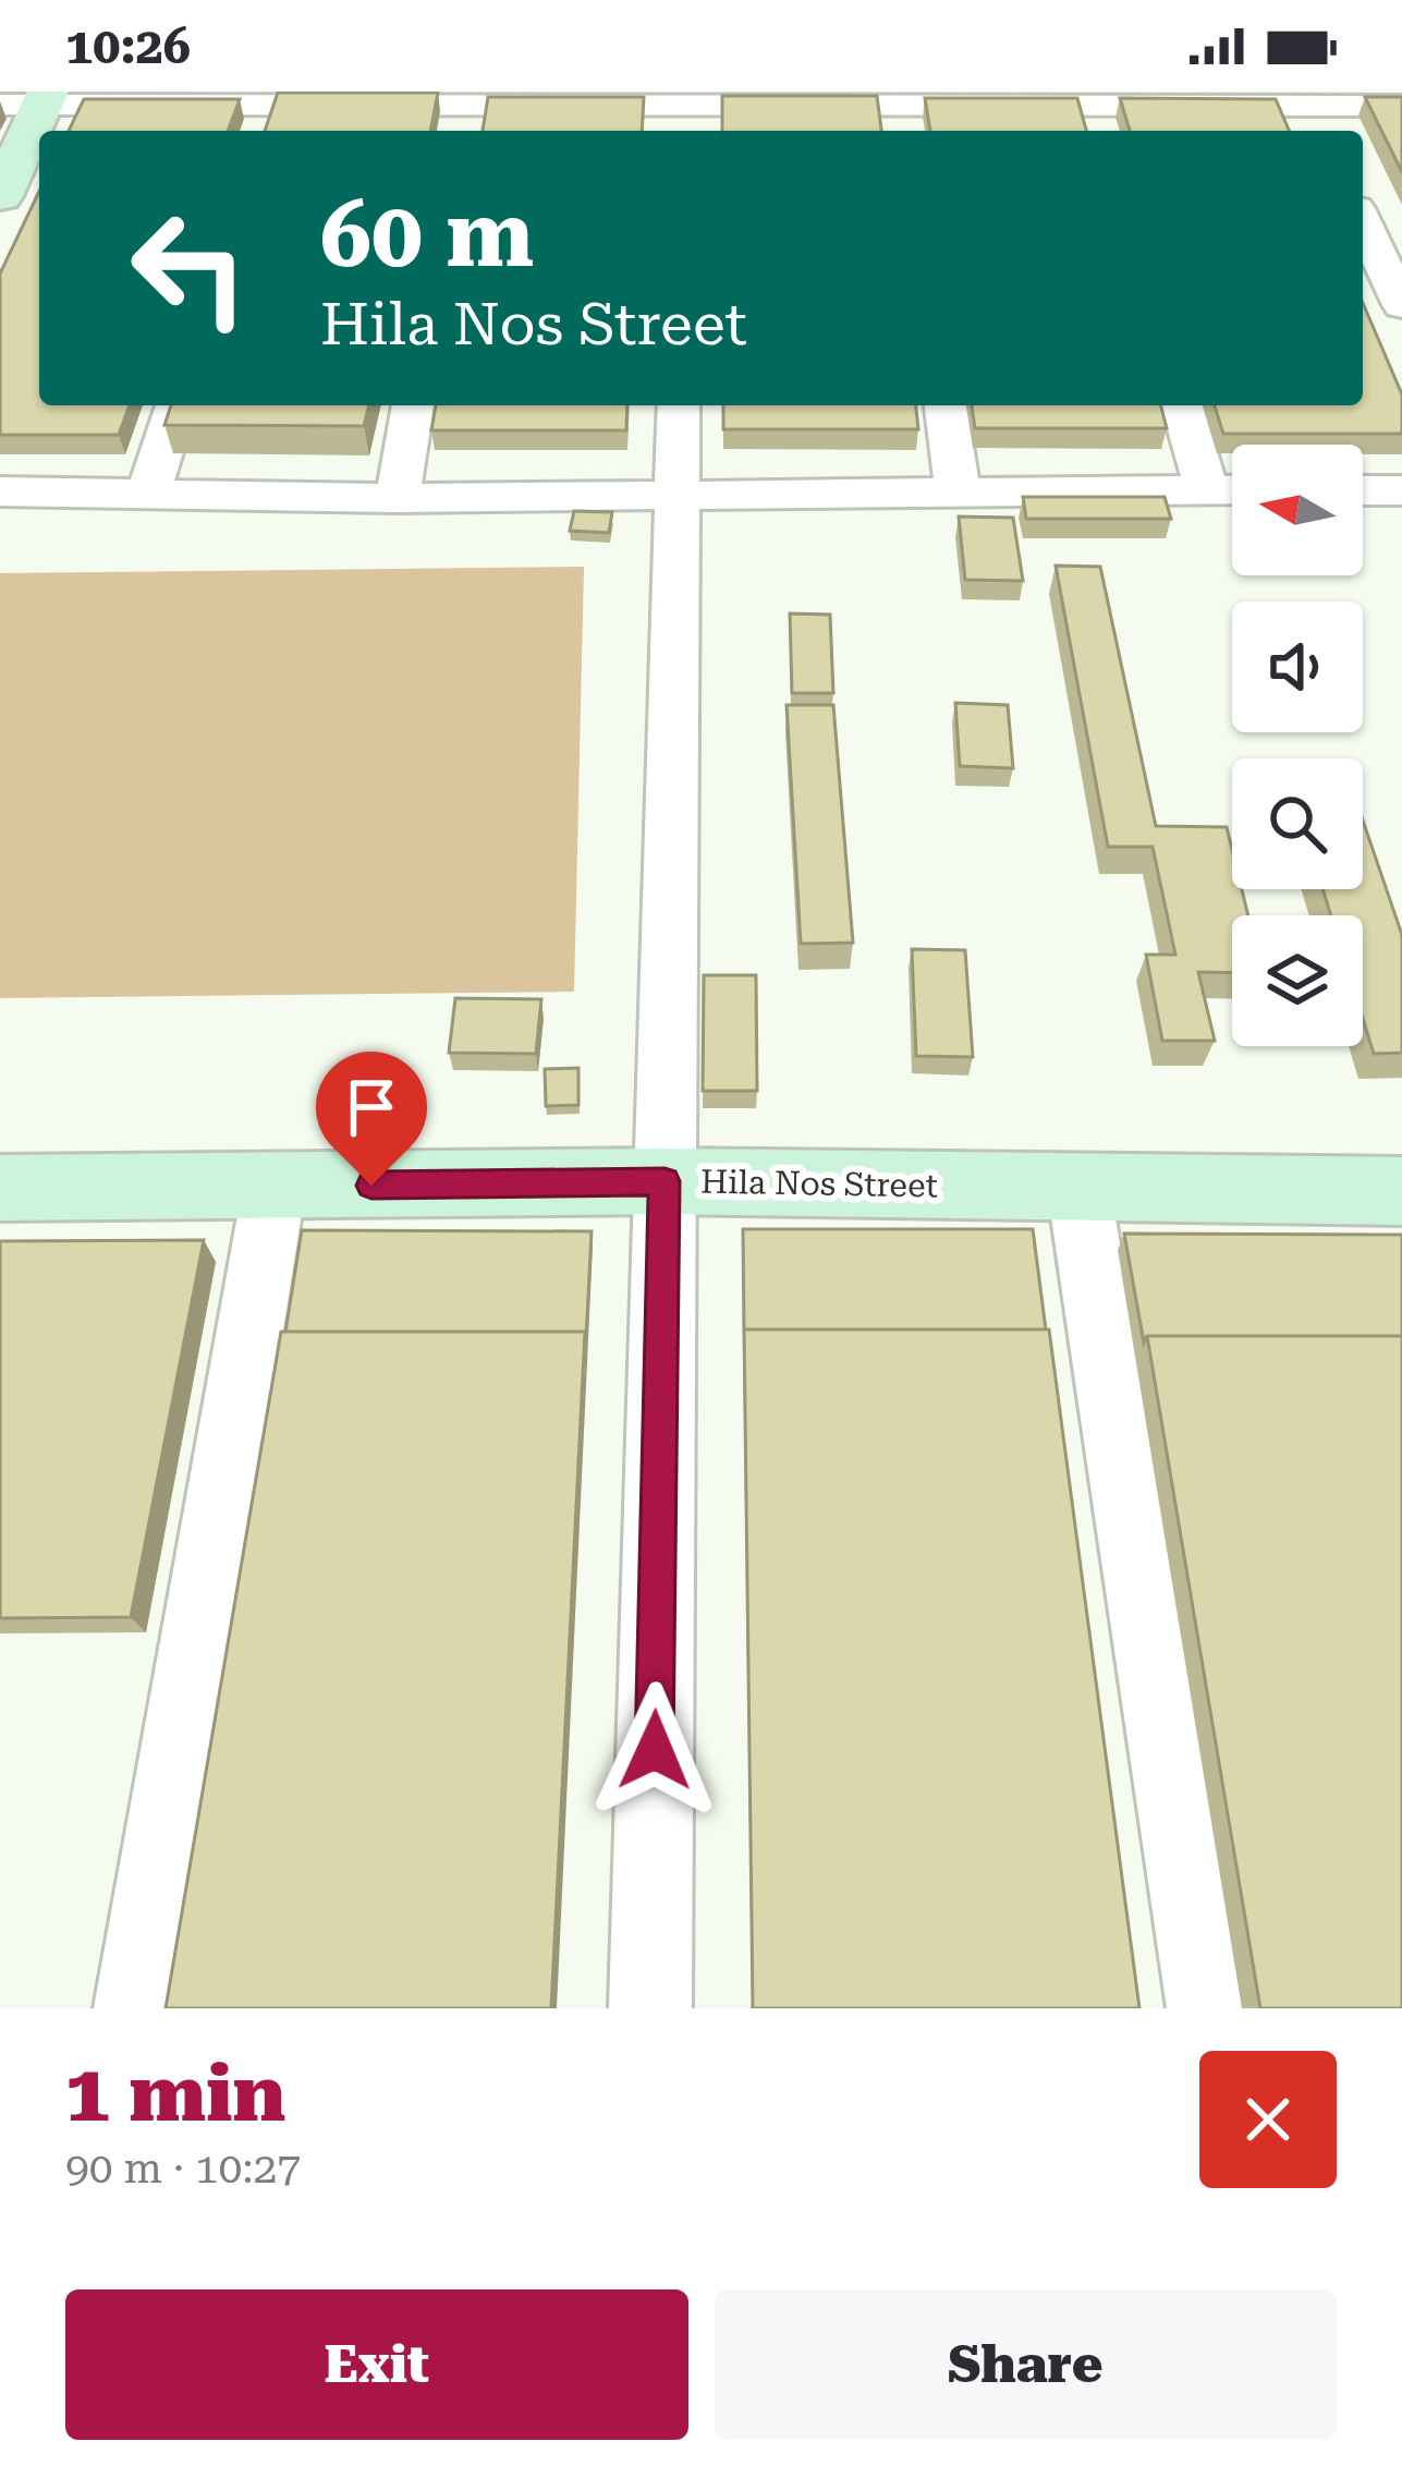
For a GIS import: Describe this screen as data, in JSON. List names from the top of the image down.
{
  "streets": {
    "street": ["Hila Nos Street"]
  },
  "north": "left",
  "page": {
    "status": "10:26",
    "turn": ["60 m", "Hila Nos Street"],
    "heading": ["1 min", "90 m · 10:27"],
    "buttons": ["Exit", "Share"]
  }
}
